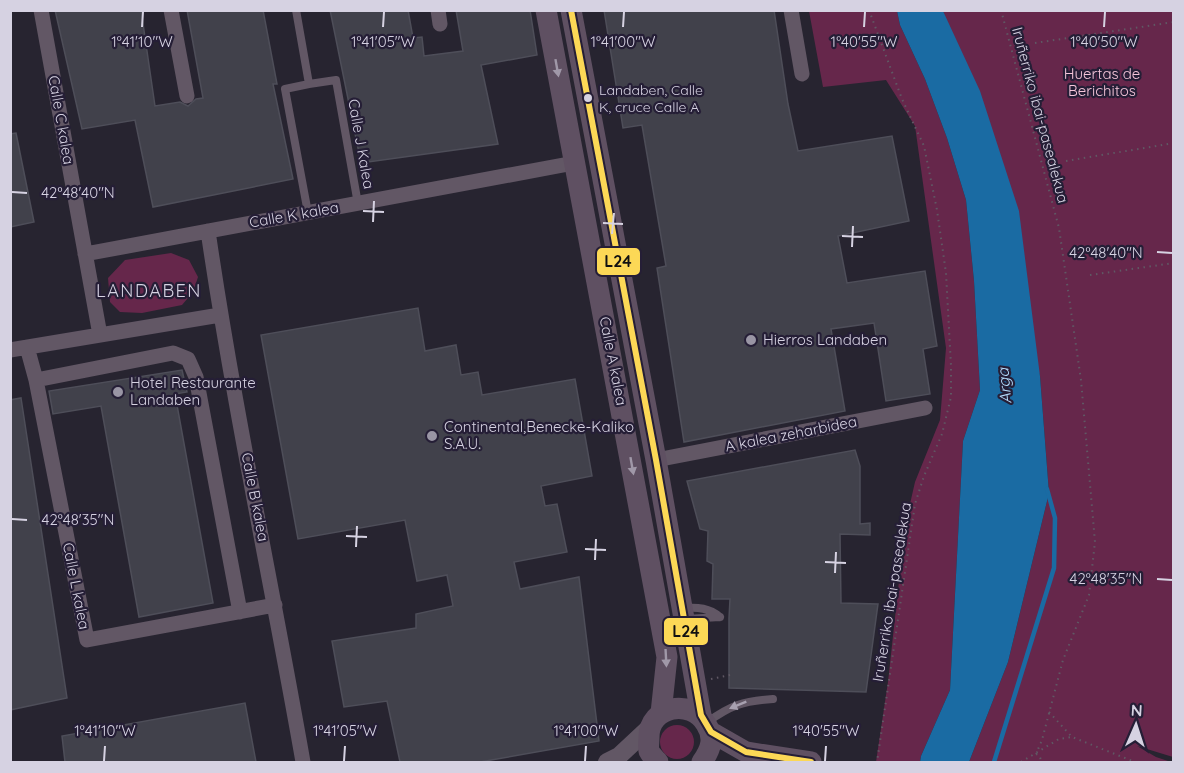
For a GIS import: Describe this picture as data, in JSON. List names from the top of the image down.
{
  "streets": {
    "main road": ["Calle A kalea"],
    "street": [
      "Calle C kalea",
      "Calle K kalea",
      "A kalea zeharbidea",
      "Calle B kalea",
      "Calle L kalea"
    ],
    "lane": ["Calle J Kalea"],
    "path": ["Iruñerriko ibai-pasealekua"]
  },
  "crossings": [
    ["Calle C kalea", "Calle K kalea"],
    ["Calle J Kalea", "Calle K kalea"],
    ["Calle K kalea", "Calle A kalea"],
    ["Calle K kalea", "Calle B kalea"],
    ["Calle B kalea", "Calle L kalea"]
  ],
  "districts": ["LANDABEN"],
  "water": ["Arga"],
  "parks": ["Huertas de Berichitos"],
  "places": [
    "Landaben, Calle K, cruce Calle A",
    "Hierros Landaben",
    "Hotel Restaurante Landaben",
    "Continental,Benecke-Kaliko S.A.U."
  ],
  "lines": ["transit line L24"],
  "north": "top",
  "coordinates": [
    "1°41'10\"W",
    "1°41'05\"W",
    "1°41'00\"W",
    "1°40'55\"W",
    "1°40'50\"W",
    "42°48'40\"N",
    "42°48'35\"N"
  ]
}
